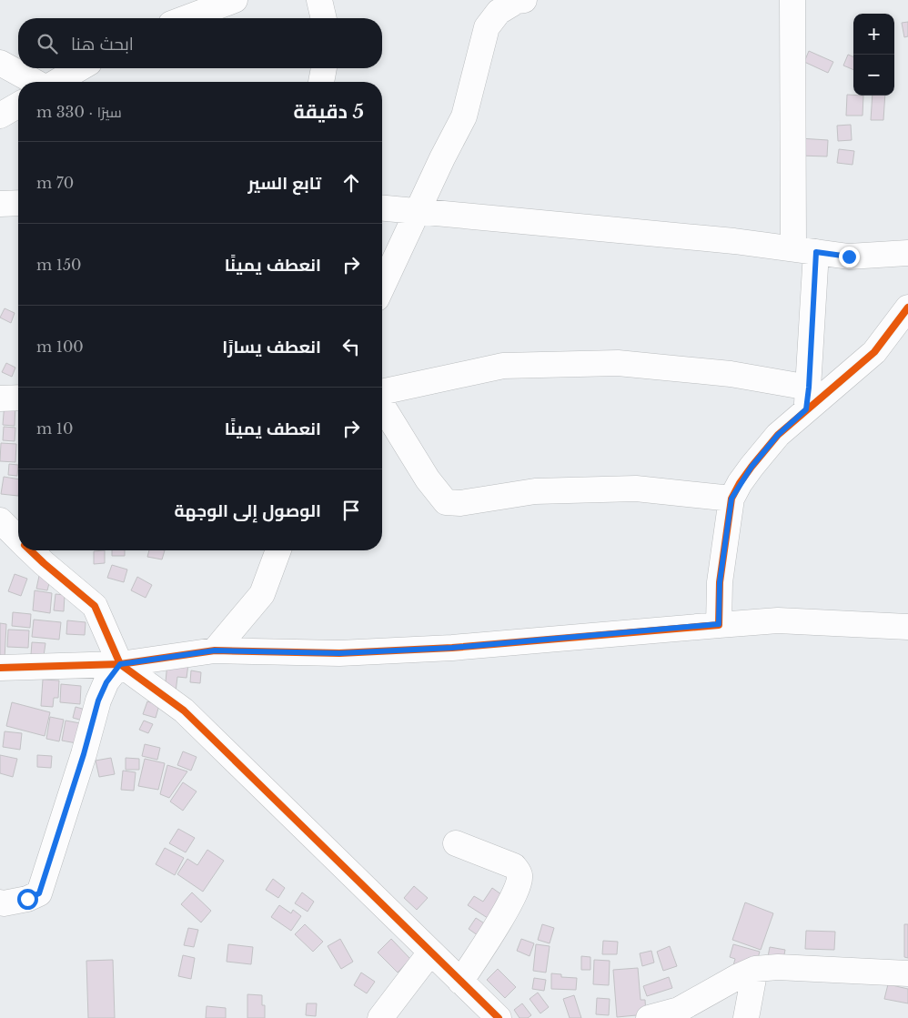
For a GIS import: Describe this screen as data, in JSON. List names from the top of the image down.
{
  "page": {
    "map_buttons": ["+", "−"],
    "search": "ابحث هنا",
    "heading": ["5 دقيقة", "سيرًا · 330 m"],
    "list": [
      ["تابع السير", "70 m"],
      ["انعطف يمينًا", "150 m"],
      ["انعطف يسارًا", "100 m"],
      ["انعطف يمينًا", "10 m"],
      "الوصول إلى الوجهة"
    ]
  }
}
